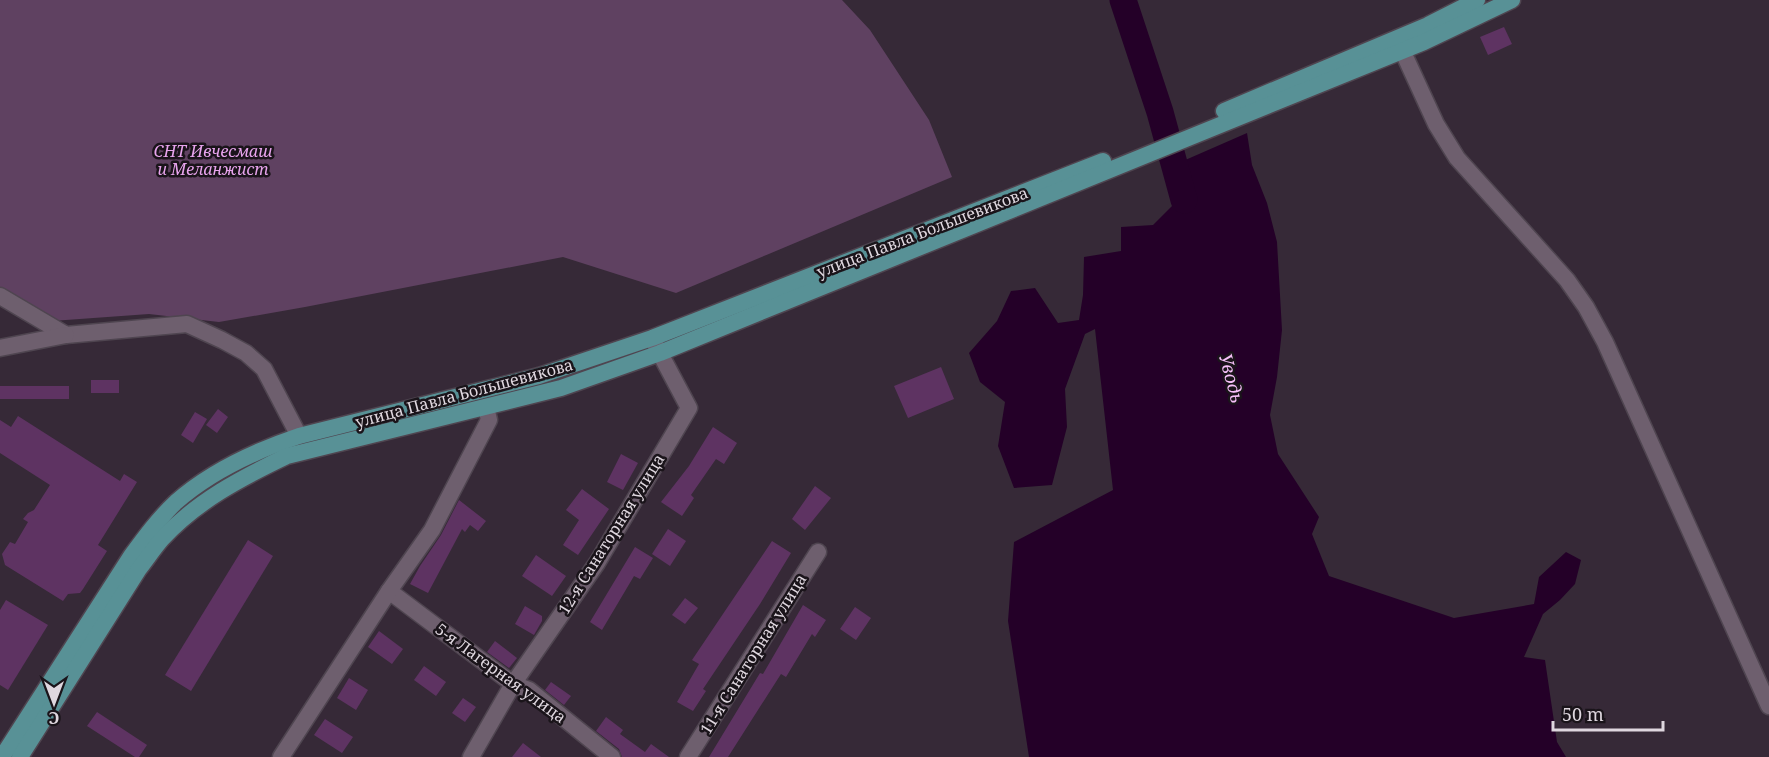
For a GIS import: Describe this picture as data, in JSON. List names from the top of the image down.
{
  "streets": {
    "main road": ["улица Павла Большевикова"],
    "street": ["12-я Санаторная улица", "11-я Санаторная улица", "5-я Лагерная улица"]
  },
  "crossings": [
    ["улица Павла Большевикова", "12-я Санаторная улица"],
    ["улица Павла Большевикова", "5-я Лагерная улица"],
    ["12-я Санаторная улица", "5-я Лагерная улица"]
  ],
  "water": ["Уводь"],
  "parks": ["СНТ Ивчесмаш и Меланжист"],
  "scale_bar": "50 m",
  "north": "bottom"
}
